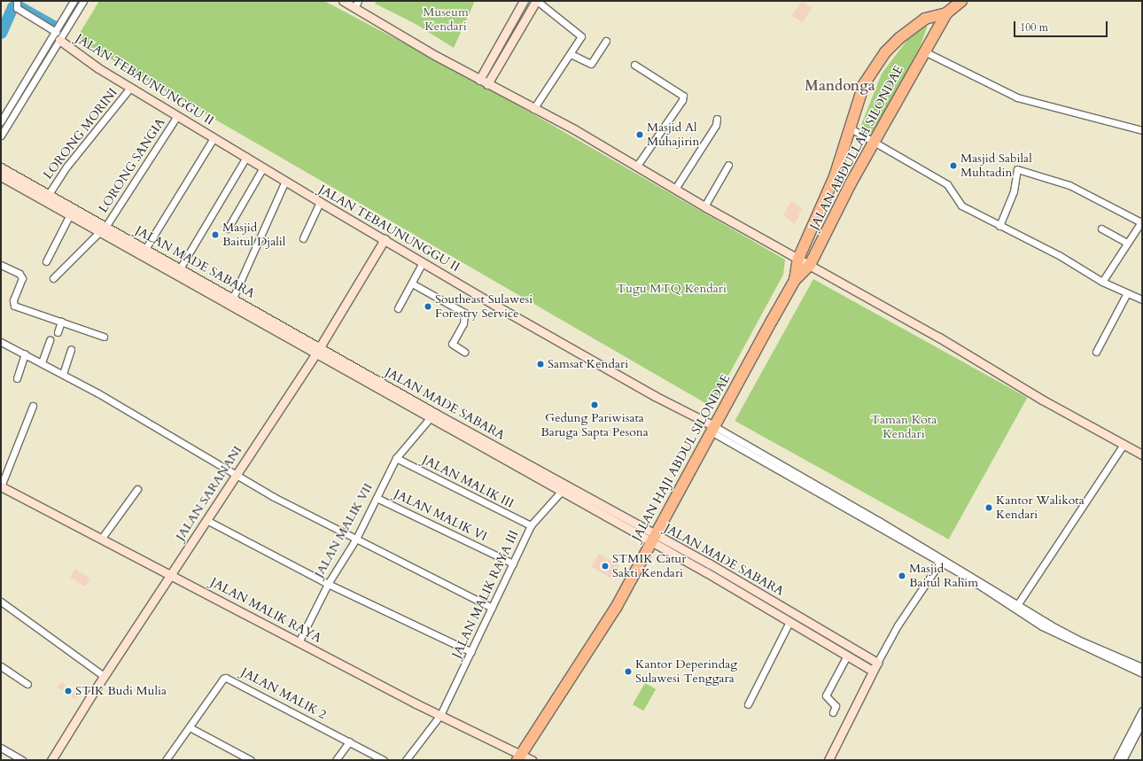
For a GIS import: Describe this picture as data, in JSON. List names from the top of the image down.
{
  "streets": {
    "highway": ["JALAN ABDULLAH SILONDAE", "JALAN HAJI ABDUL SILONDAE"],
    "street": [
      "JALAN TEBAUNUNGGU II",
      "LORONG MORINI",
      "LORONG SANGIA",
      "JALAN MADE SABARA",
      "JALAN MALIK III",
      "JALAN SARANANI",
      "JALAN MALIK VI",
      "JALAN MALIK VII",
      "JALAN MALIK RAYA III",
      "JALAN MALIK RAYA",
      "JALAN MALIK 2"
    ]
  },
  "crossings": [
    ["JALAN TEBAUNUNGGU II", "LORONG MORINI"],
    ["JALAN TEBAUNUNGGU II", "LORONG SANGIA"],
    ["JALAN TEBAUNUNGGU II", "JALAN HAJI ABDUL SILONDAE"],
    ["JALAN TEBAUNUNGGU II", "JALAN SARANANI"],
    ["LORONG MORINI", "JALAN MADE SABARA"],
    ["JALAN ABDULLAH SILONDAE", "JALAN HAJI ABDUL SILONDAE"],
    ["LORONG SANGIA", "JALAN MADE SABARA"],
    ["JALAN MADE SABARA", "JALAN HAJI ABDUL SILONDAE"],
    ["JALAN MADE SABARA", "JALAN SARANANI"],
    ["JALAN MADE SABARA", "JALAN MALIK VII"],
    ["JALAN MADE SABARA", "JALAN MALIK RAYA III"],
    ["JALAN HAJI ABDUL SILONDAE", "JALAN MALIK RAYA"],
    ["JALAN MALIK III", "JALAN MALIK VII"],
    ["JALAN MALIK III", "JALAN MALIK RAYA III"],
    ["JALAN SARANANI", "JALAN MALIK RAYA"],
    ["JALAN MALIK VI", "JALAN MALIK VII"],
    ["JALAN MALIK VI", "JALAN MALIK RAYA III"],
    ["JALAN MALIK VII", "JALAN MALIK RAYA"],
    ["JALAN MALIK RAYA III", "JALAN MALIK RAYA"]
  ],
  "districts": ["Mandonga"],
  "parks": ["Museum Kendari", "Tugu MTQ Kendari", "Taman Kota Kendari"],
  "places": [
    "Masjid Al Muhajirin",
    "Masjid Sabilal Muhtadin",
    "Masjid Baitul Djalil",
    "Southeast Sulawesi Forestry Service",
    "Samsat Kendari",
    "Gedung Pariwisata Baruga Sapta Pesona",
    "Kantor Walikota Kendari",
    "STMIK Catur Sakti Kendari",
    "Masjid Baitul Rahim",
    "Kantor Deperindag Sulawesi Tenggara",
    "STIK Budi Mulia"
  ],
  "scale_bar": "100 m"
}
